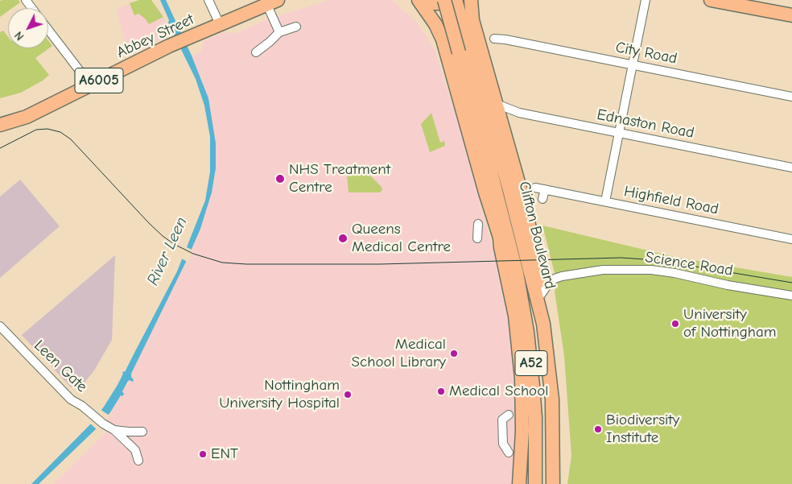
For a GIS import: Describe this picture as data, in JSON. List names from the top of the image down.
{
  "streets": {
    "main road": [
      "Abbey Street",
      "A6005",
      "Clifton Boulevard",
      "A52"
    ],
    "street": [
      "City Road",
      "Ednaston Road",
      "Highfield Road",
      "Science Road",
      "Leen Gate"
    ]
  },
  "water": ["River Leen"],
  "places": [
    "NHS Treatment Centre",
    "Queens Medical Centre",
    "University of Nottingham",
    "Medical School Library",
    "Medical School",
    "Nottingham University Hospital",
    "Biodiversity Institute",
    "ENT"
  ],
  "north": "bottom left"
}
